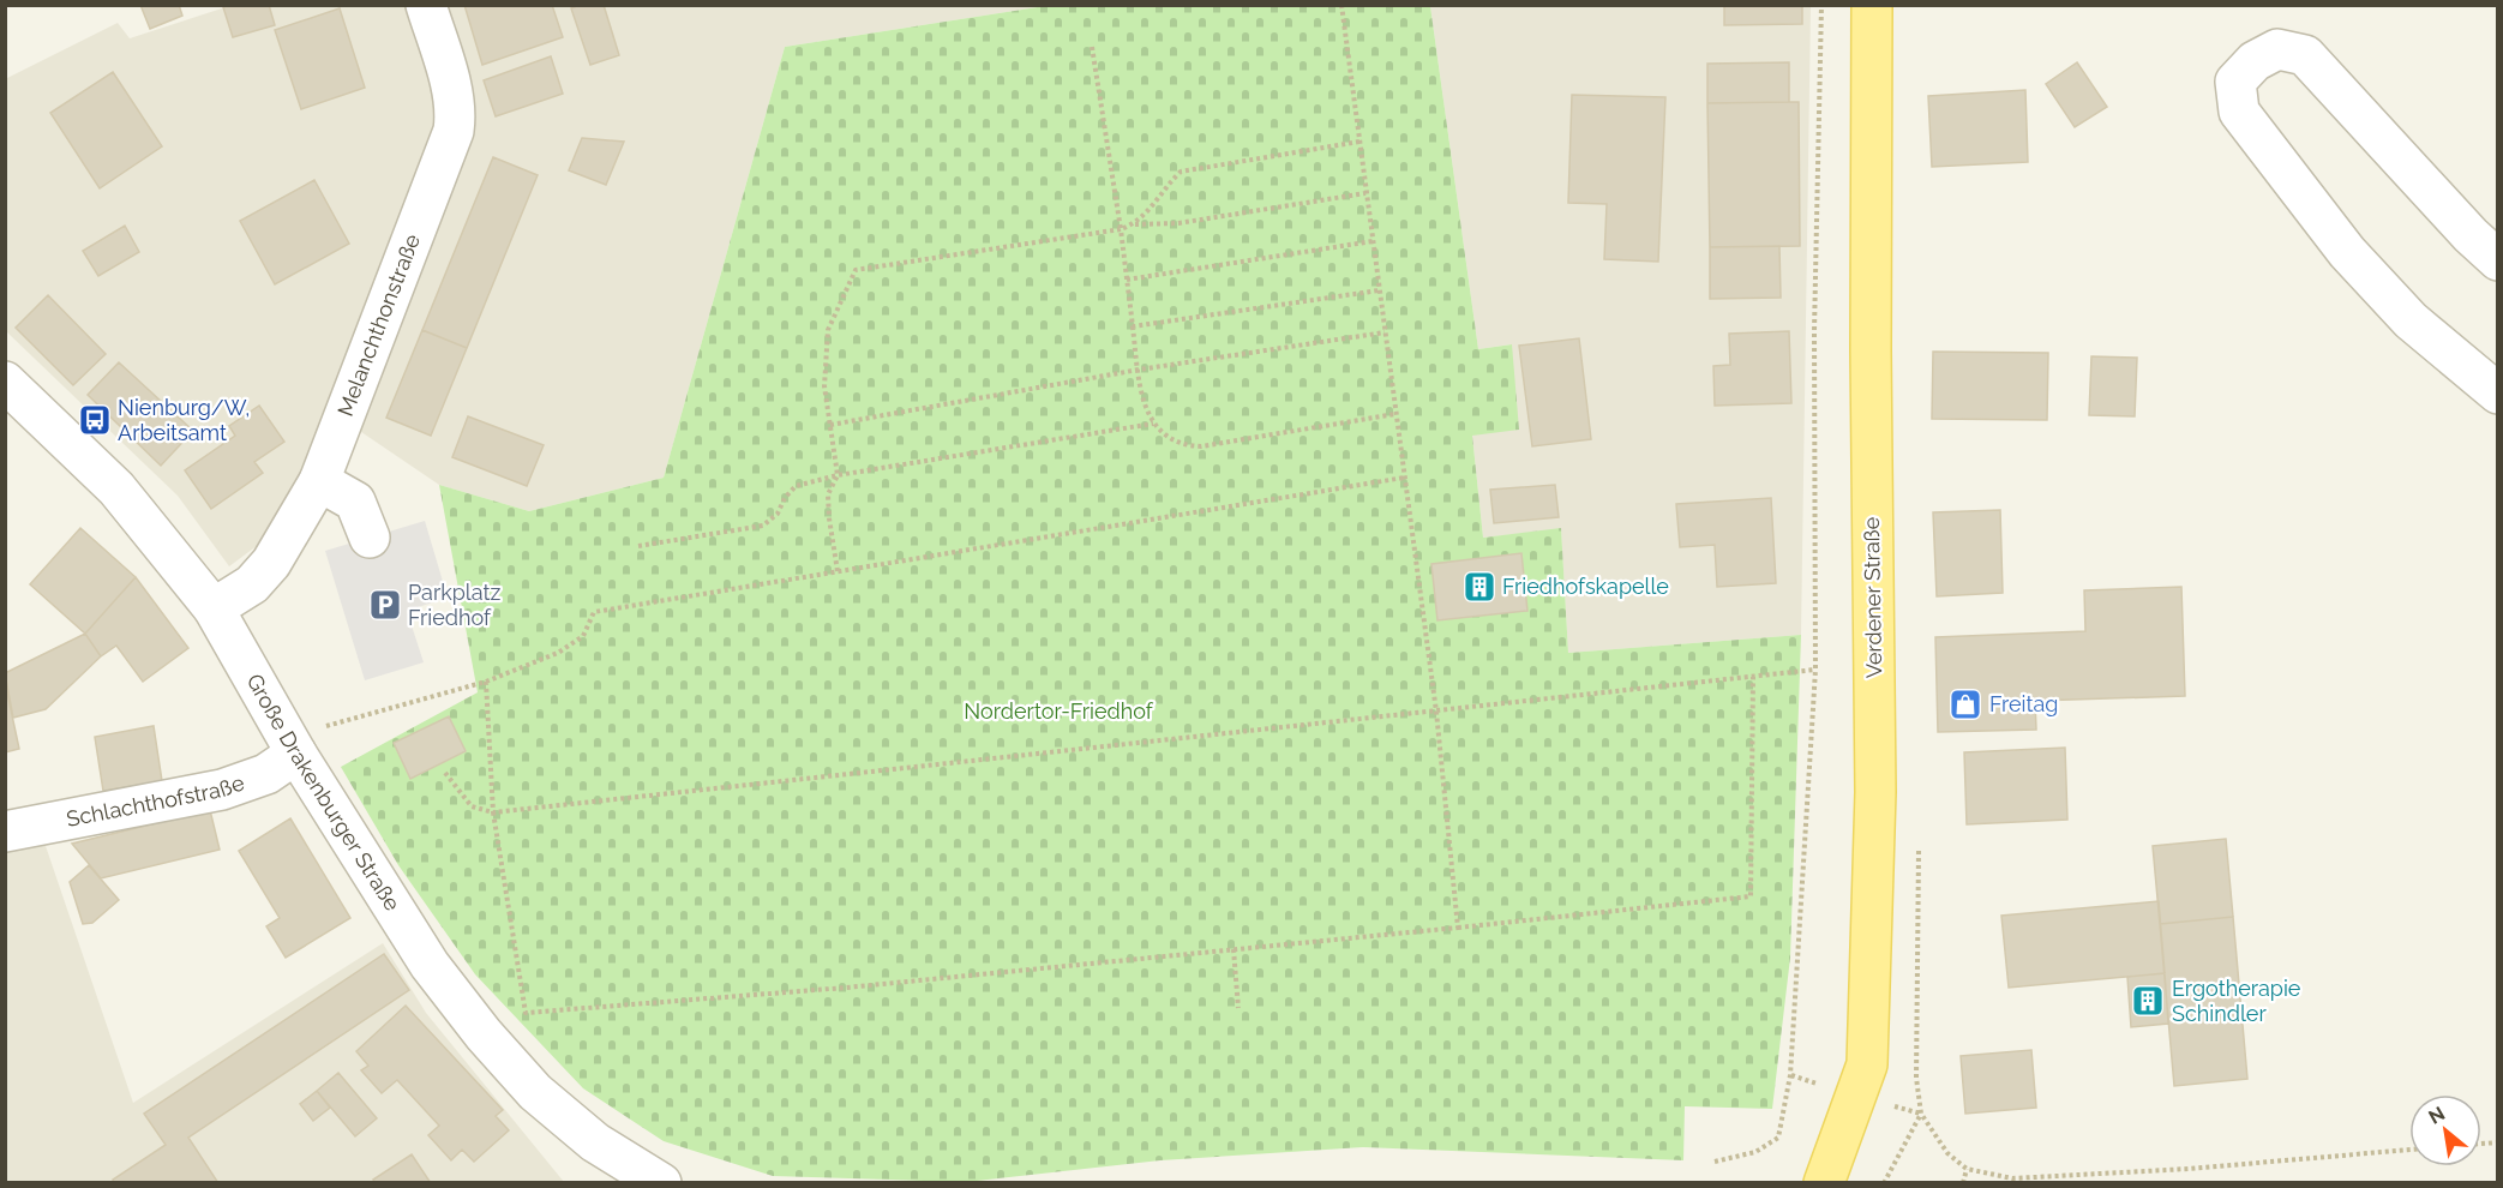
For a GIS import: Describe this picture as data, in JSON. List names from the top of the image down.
{
  "streets": {
    "main road": ["Verdener Straße"],
    "street": ["Melanchthonstraße", "Große Drakenburger Straße", "Schlachthofstraße"]
  },
  "crossings": [
    ["Melanchthonstraße", "Große Drakenburger Straße"],
    ["Große Drakenburger Straße", "Schlachthofstraße"]
  ],
  "parks": ["Nordertor-Friedhof"],
  "places": {
    "bus stop": ["Nienburg/W, Arbeitsamt"],
    "building": ["Friedhofskapelle", "Ergotherapie Schindler"],
    "parking": ["Parkplatz Friedhof"],
    "shop": ["Freitag"]
  },
  "north": "top left"
}
